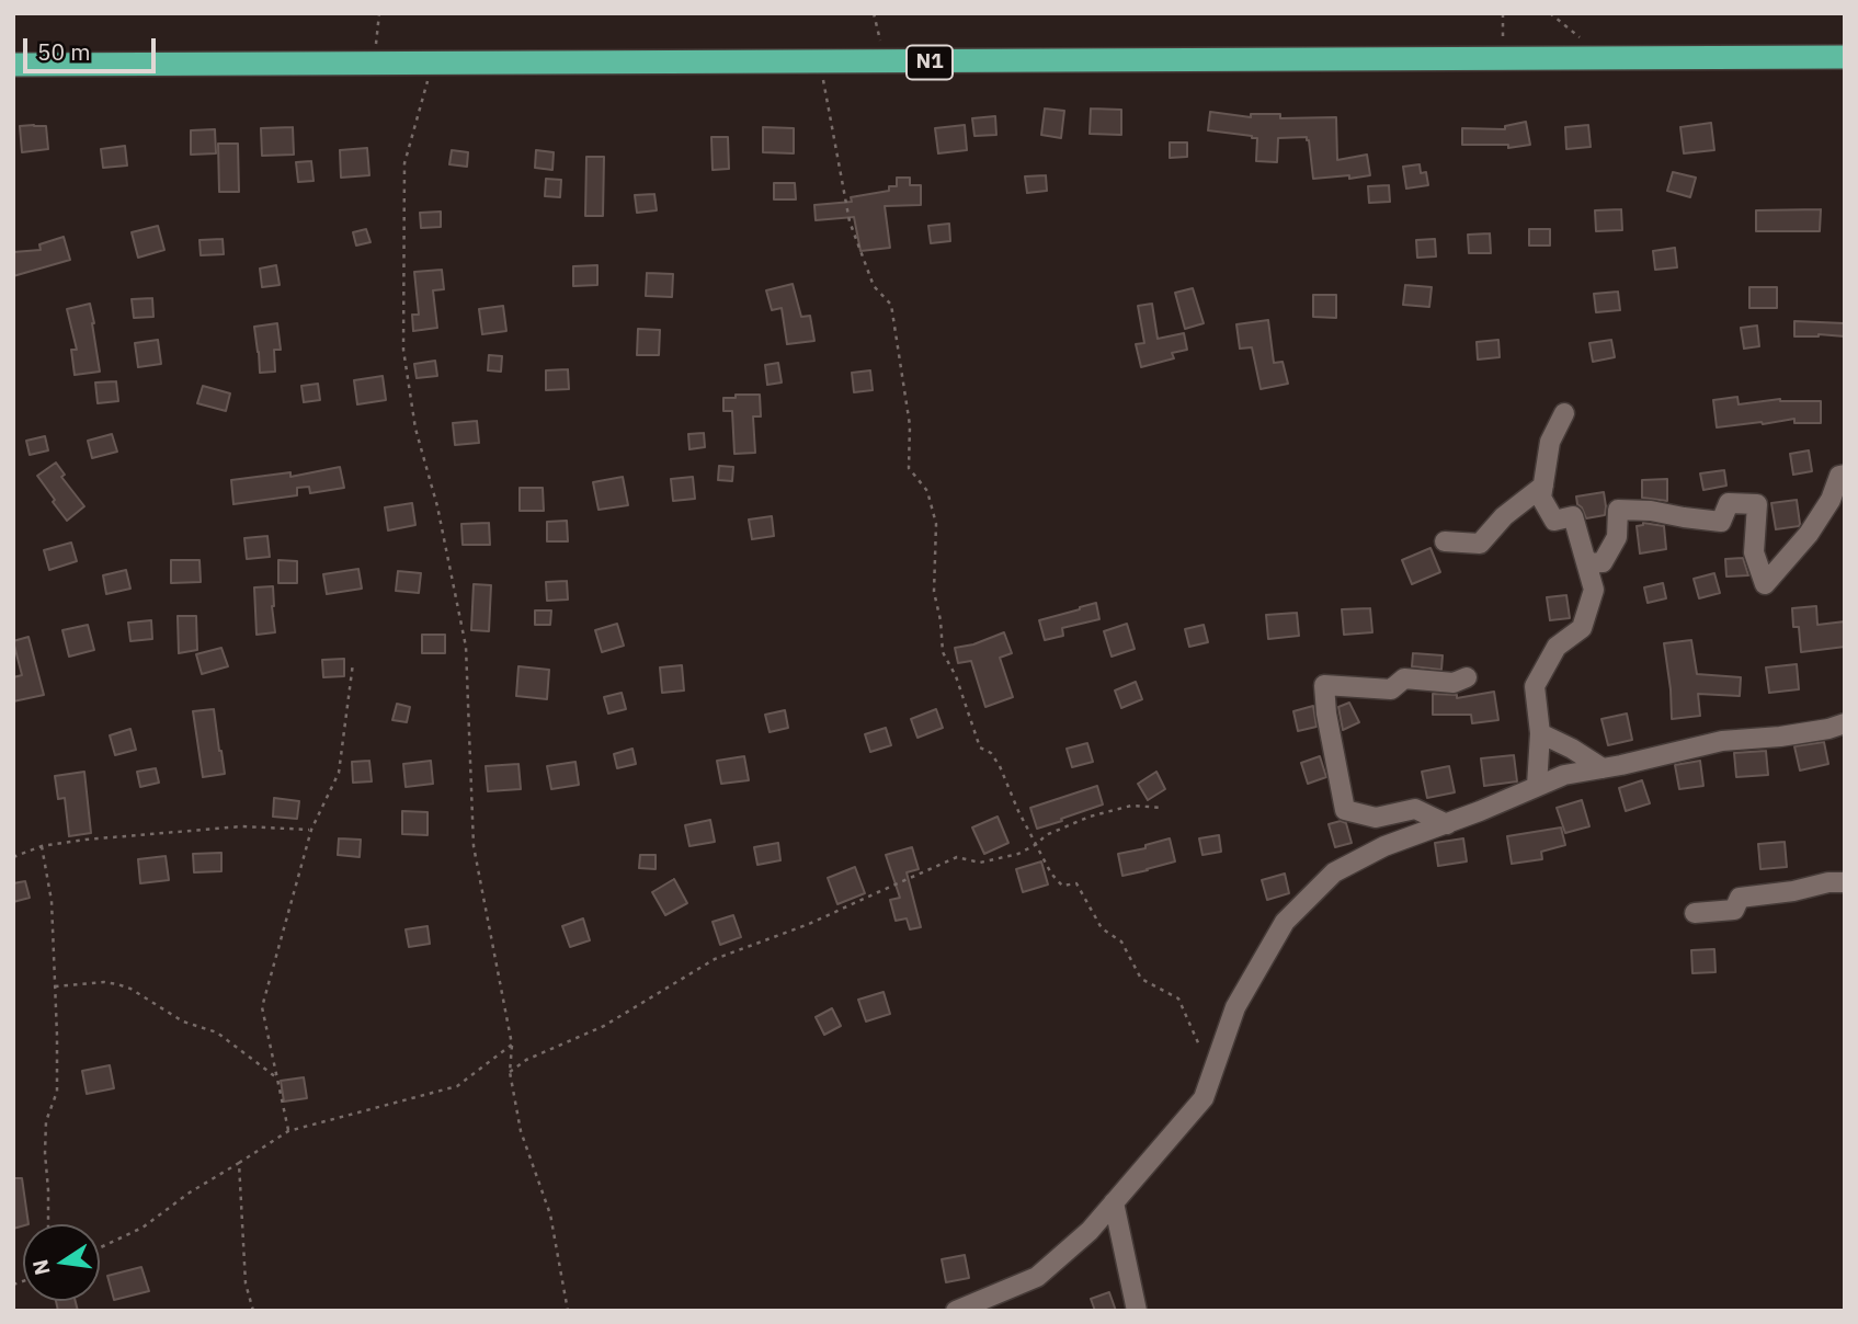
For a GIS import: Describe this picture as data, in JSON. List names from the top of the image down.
{
  "streets": {
    "highway": ["N1"]
  },
  "scale_bar": "50 m",
  "north": "left"
}
